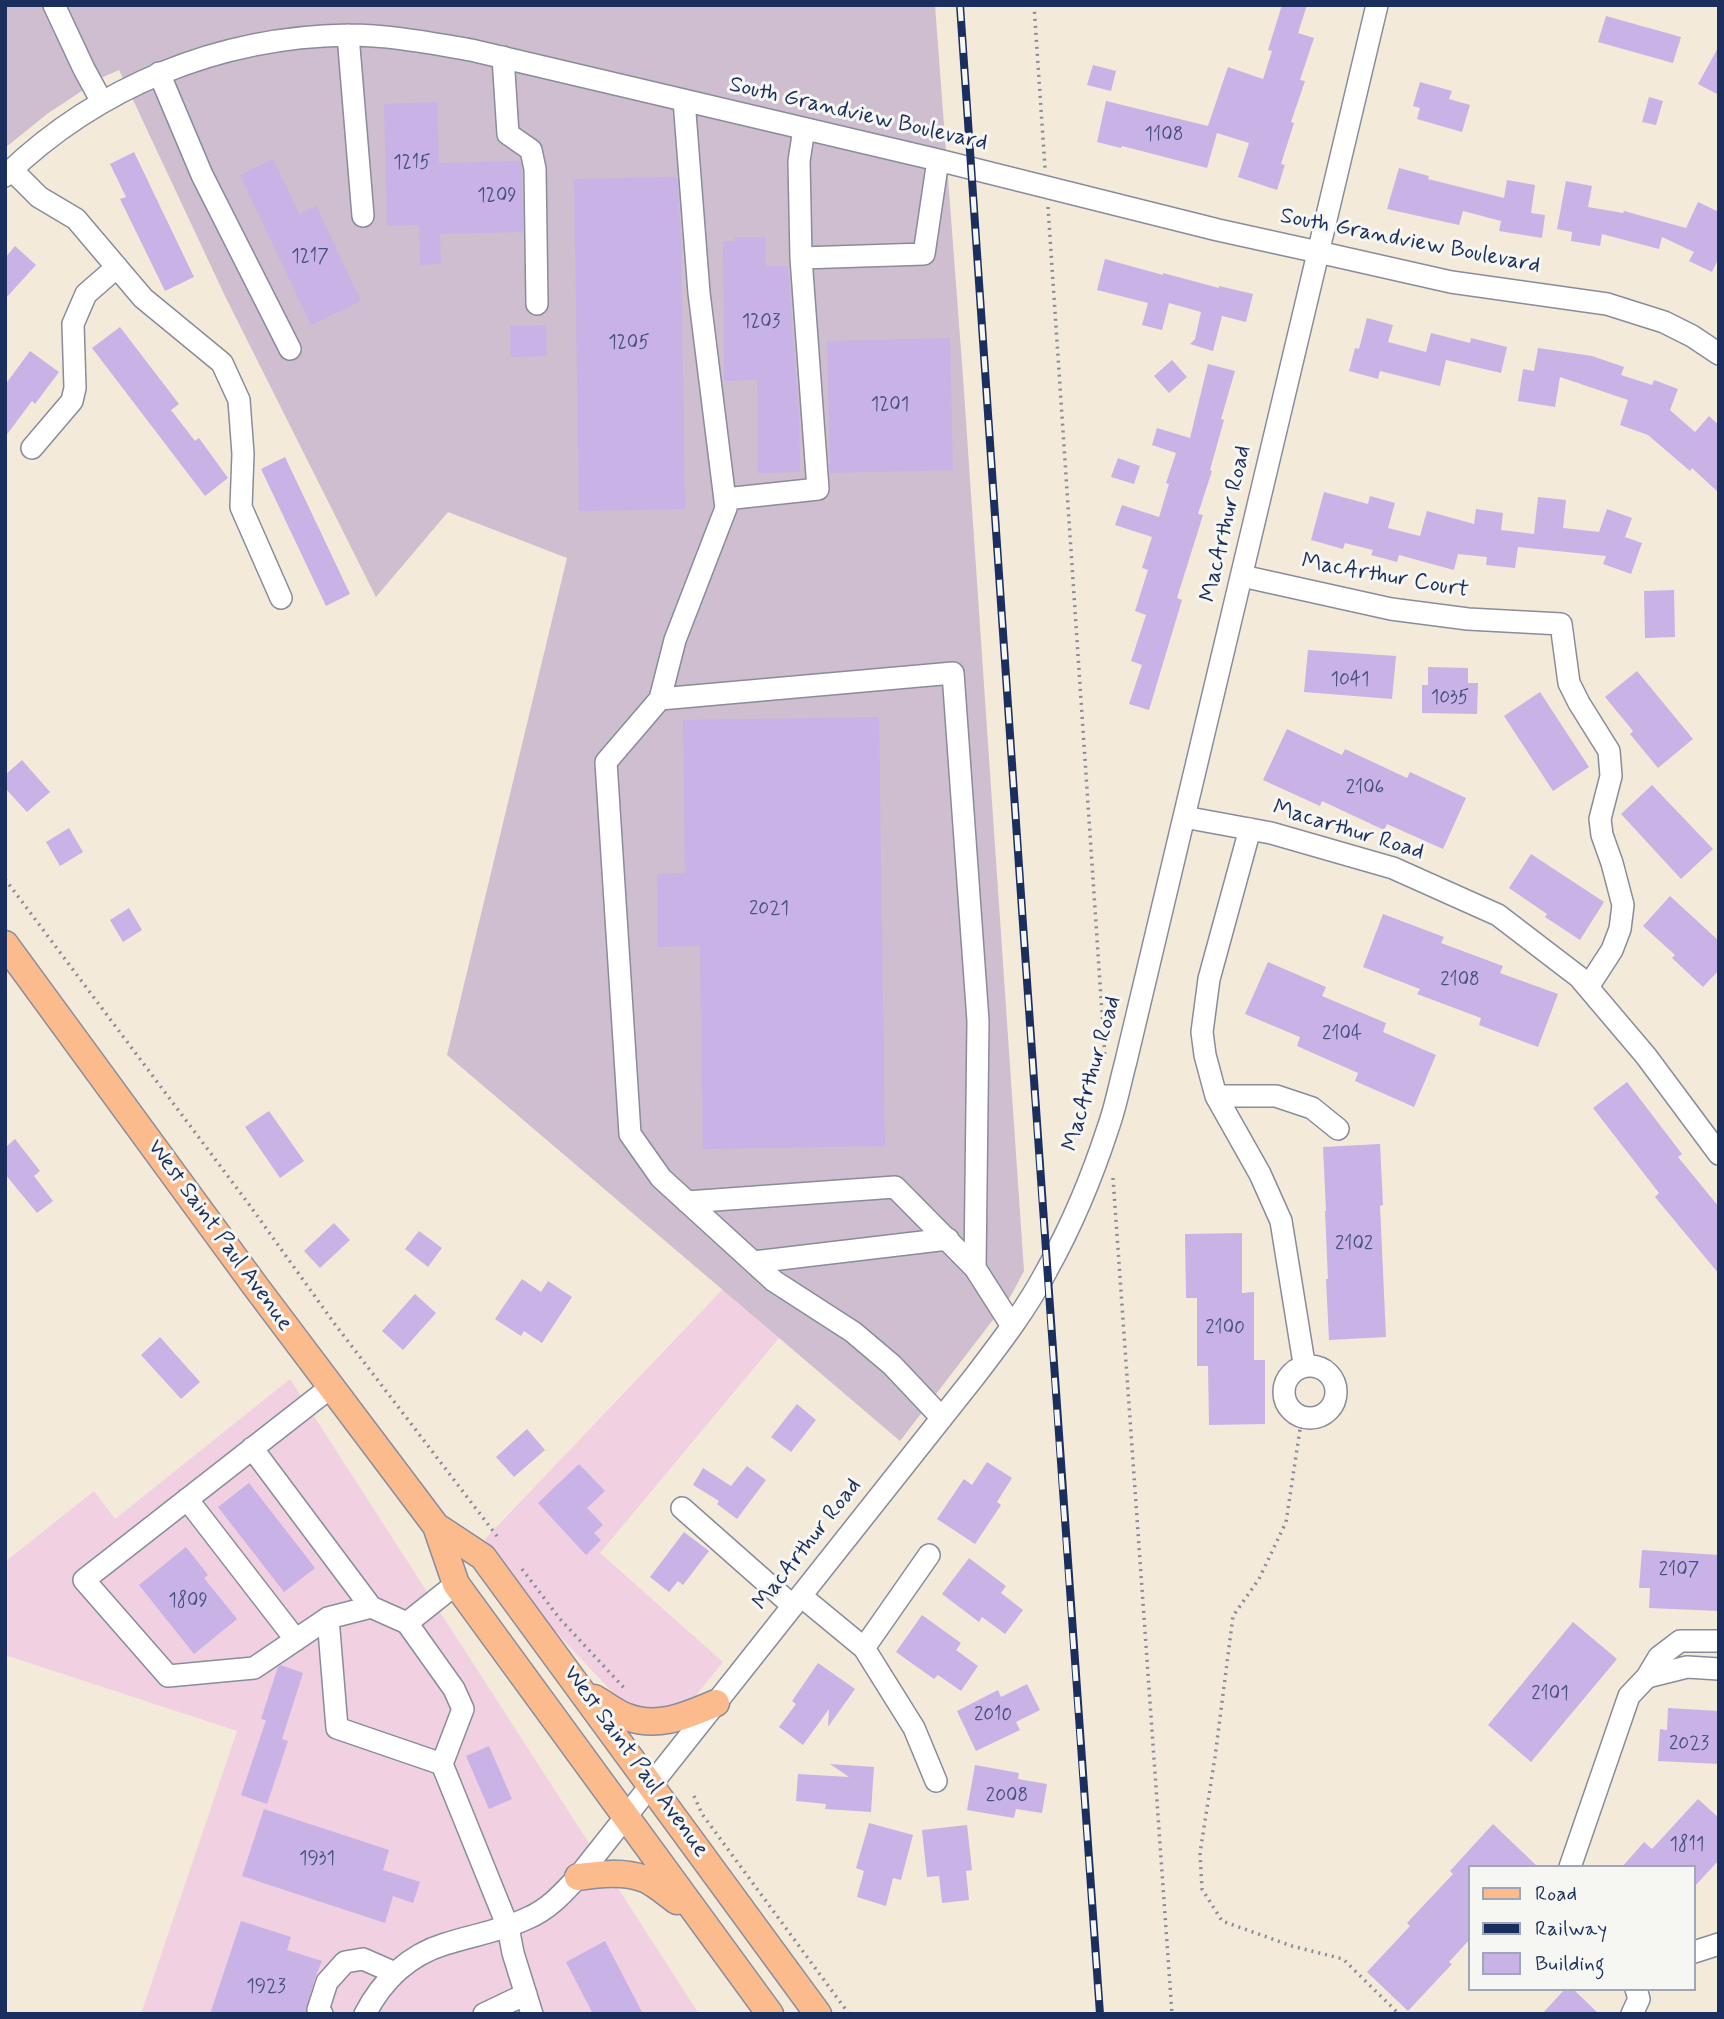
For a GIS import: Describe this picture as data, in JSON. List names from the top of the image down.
{
  "streets": {
    "main road": ["West Saint Paul Avenue"],
    "street": [
      "South Grandview Boulevard",
      "MacArthur Road",
      "MacArthur Court",
      "Macarthur Road"
    ]
  },
  "crossings": [
    ["South Grandview Boulevard", "MacArthur Road"],
    ["MacArthur Road", "MacArthur Court"],
    ["MacArthur Road", "Macarthur Road"],
    ["MacArthur Road", "West Saint Paul Avenue"],
    ["MacArthur Court", "Macarthur Road"]
  ],
  "house_numbers": [
    "1108",
    "1215",
    "1209",
    "1217",
    "1203",
    "1205",
    "1201",
    "1041",
    "1035",
    "2106",
    "2021",
    "2108",
    "2104",
    "2102",
    "2100",
    "2107",
    "1809",
    "2101",
    "2010",
    "2023",
    "2008",
    "1811",
    "1931",
    "1923"
  ],
  "legend": ["Road", "Railway", "Building"]
}
